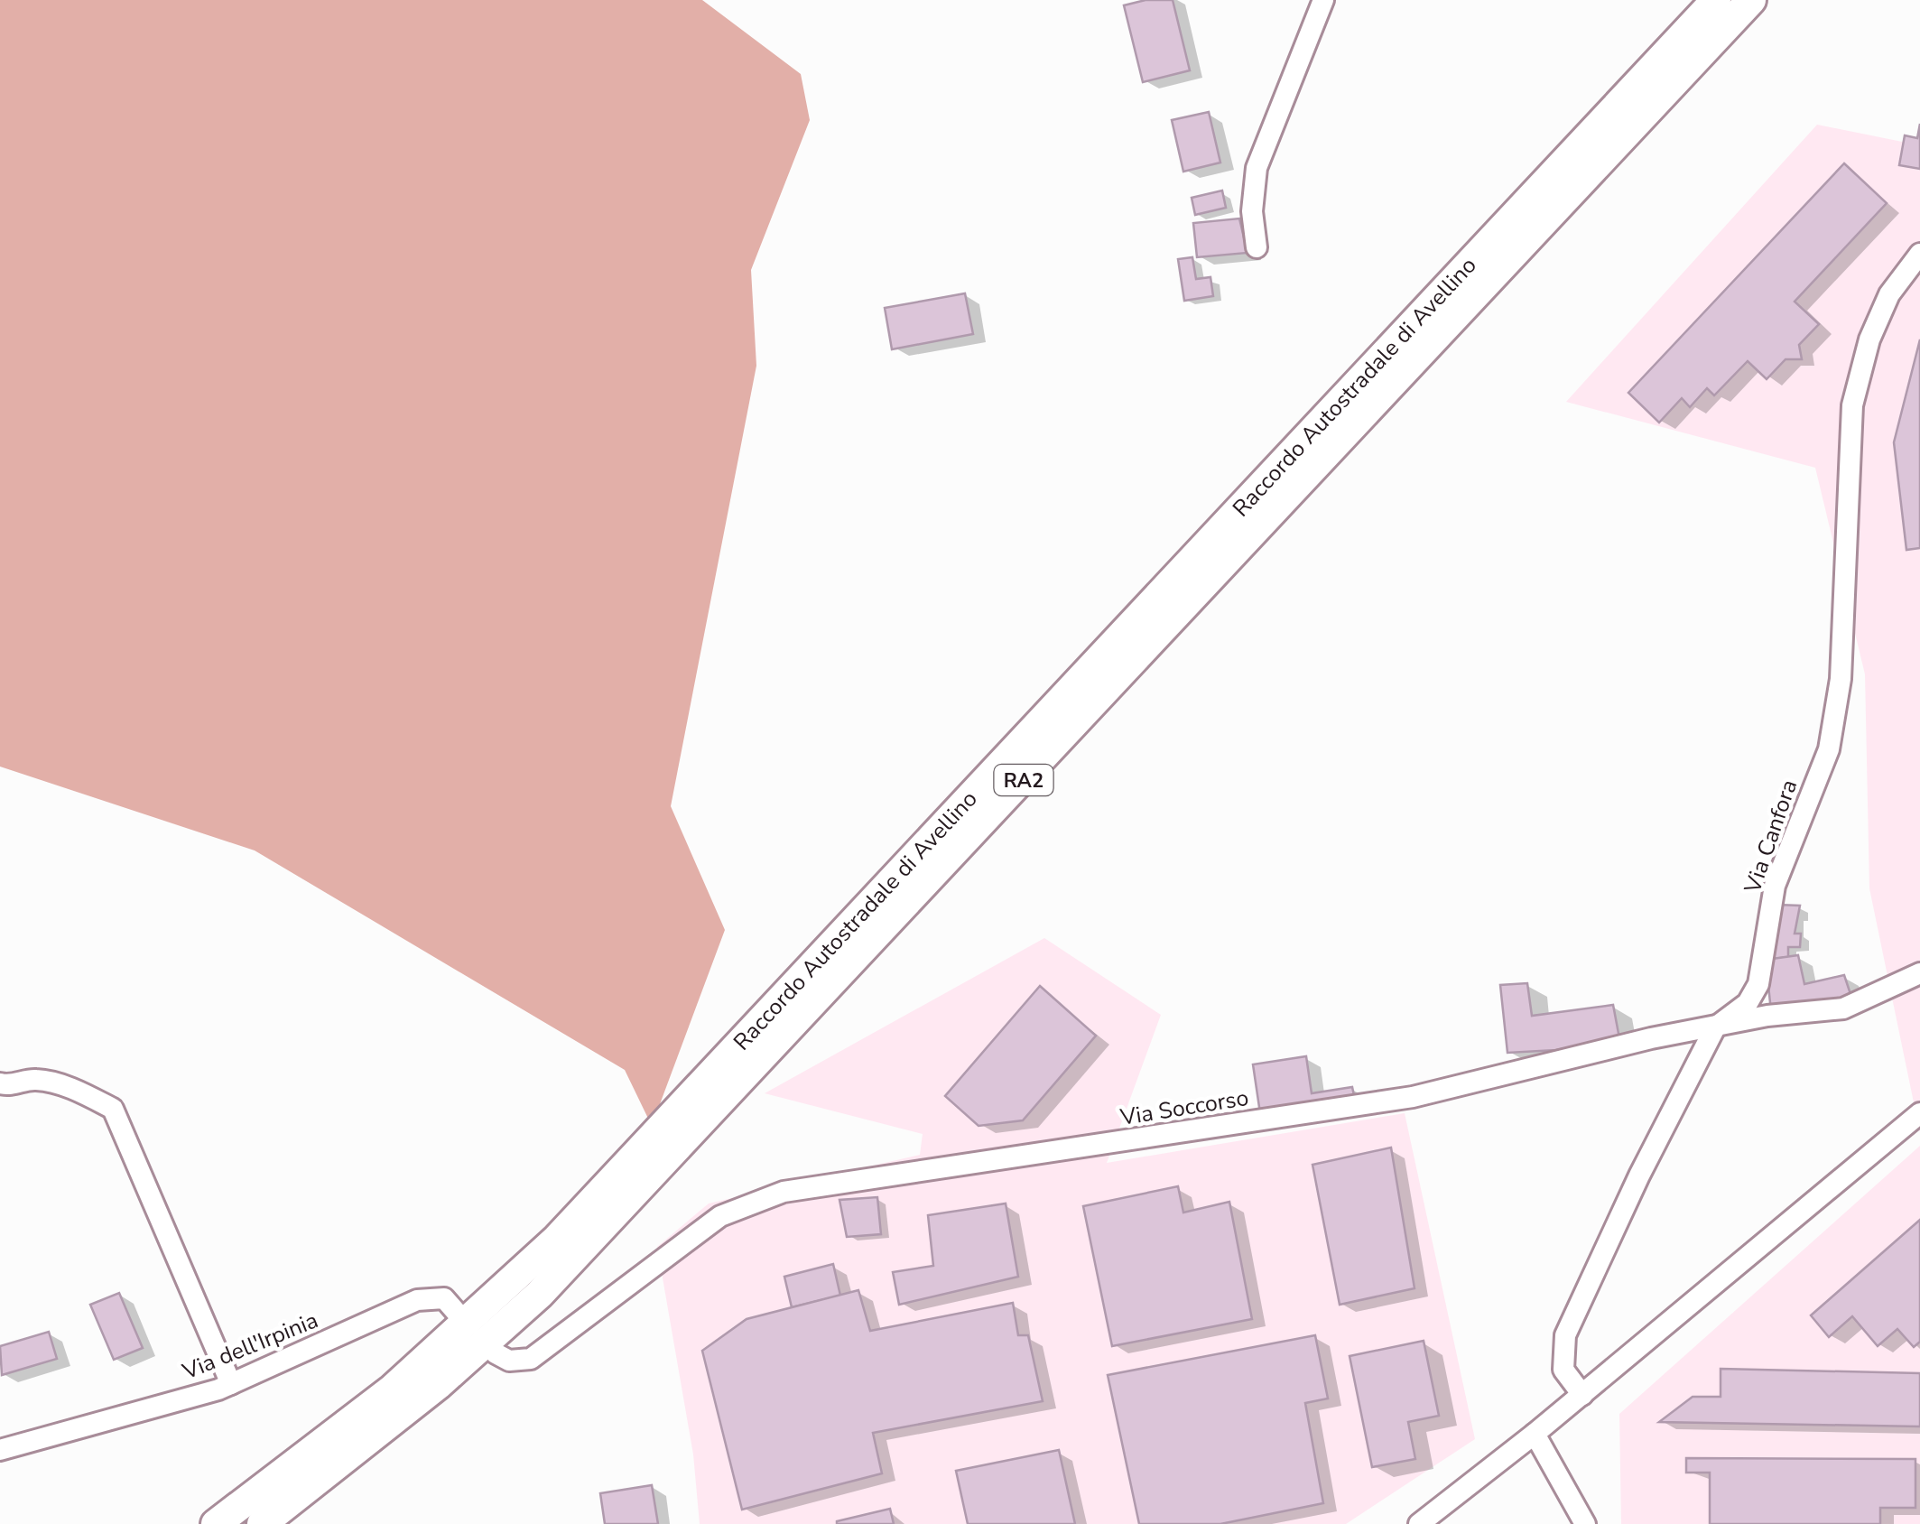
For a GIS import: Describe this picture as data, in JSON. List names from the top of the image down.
{
  "streets": {
    "highway": ["Raccordo Autostradale di Avellino", "RA2"],
    "street": ["Via Canfora", "Via Soccorso", "Via dell'Irpinia"]
  },
  "crossings": [
    ["Via Canfora", "Via Soccorso"]
  ]
}
